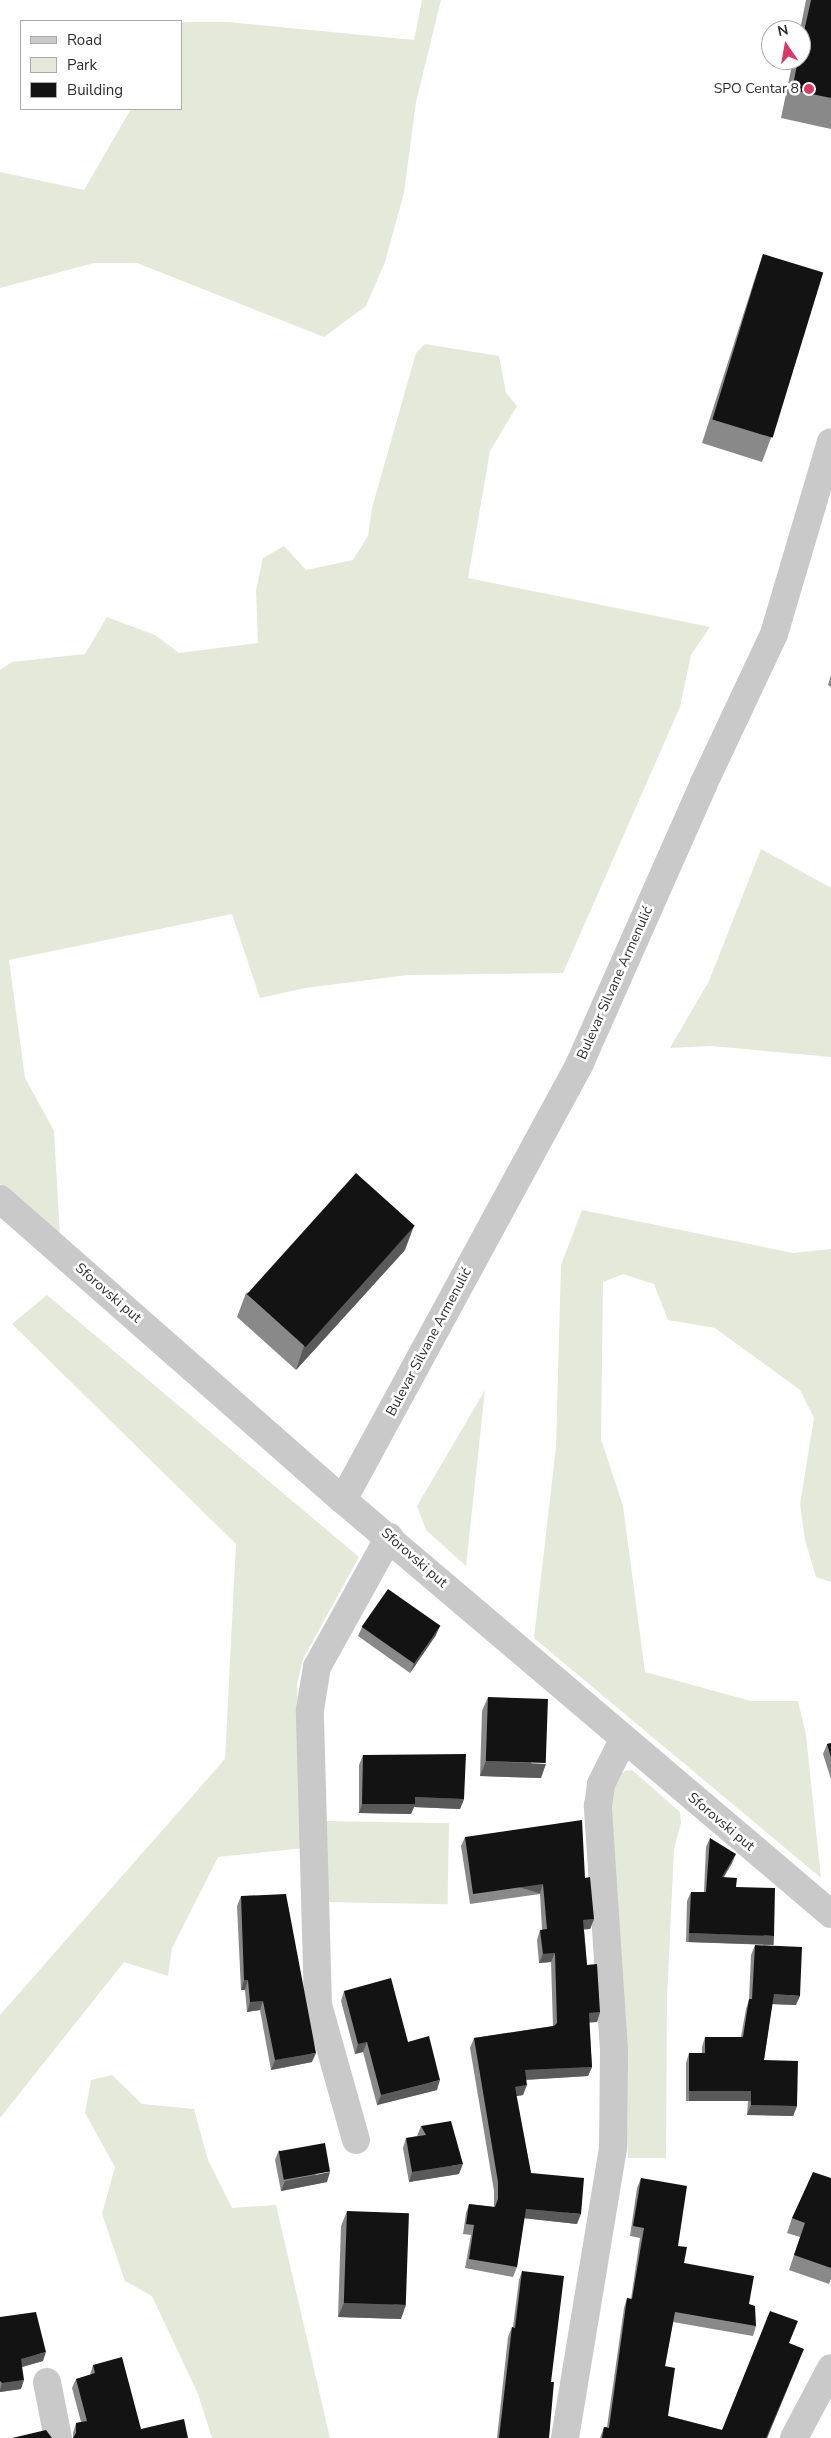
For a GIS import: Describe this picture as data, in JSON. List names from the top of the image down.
{
  "streets": {
    "street": ["Bulevar Silvane Armenulić", "Sforovski put"]
  },
  "crossings": [
    ["Bulevar Silvane Armenulić", "Sforovski put"]
  ],
  "places": ["SPO Centar 8"],
  "legend": ["Road", "Park", "Building"],
  "north": "top"
}
